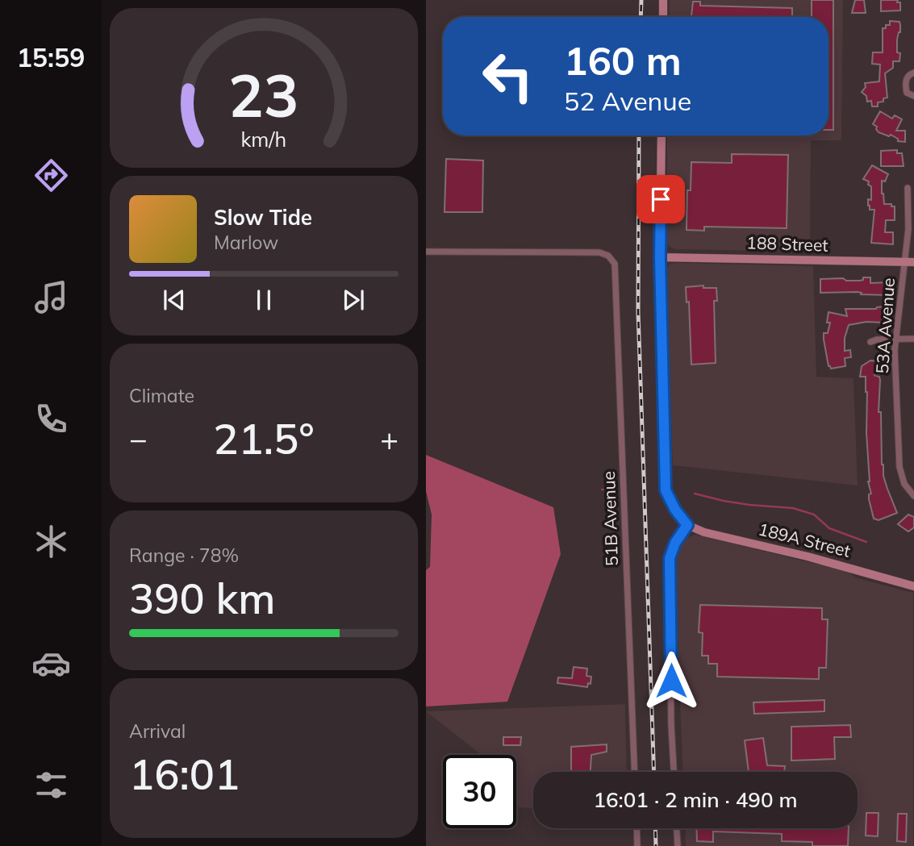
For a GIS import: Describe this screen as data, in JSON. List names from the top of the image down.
{
  "streets": {
    "street": [
      "188 Street",
      "53A Avenue",
      "51B Avenue",
      "189A Street"
    ]
  },
  "crossings": [
    ["188 Street", "53A Avenue"]
  ],
  "page": {
    "tabs": "15:59",
    "turn": ["160 m", "52 Avenue"],
    "song": ["Slow Tide", "Marlow"],
    "tile": [
      "Climate",
      ["Range · 78%", "390 km"],
      ["Arrival", "16:01"]
    ],
    "heat": ["−", "21.5°", "+"],
    "limit": "30",
    "trip": "16:01 · 2 min · 490 m",
    "gauge": ["23", "km/h"]
  }
}
